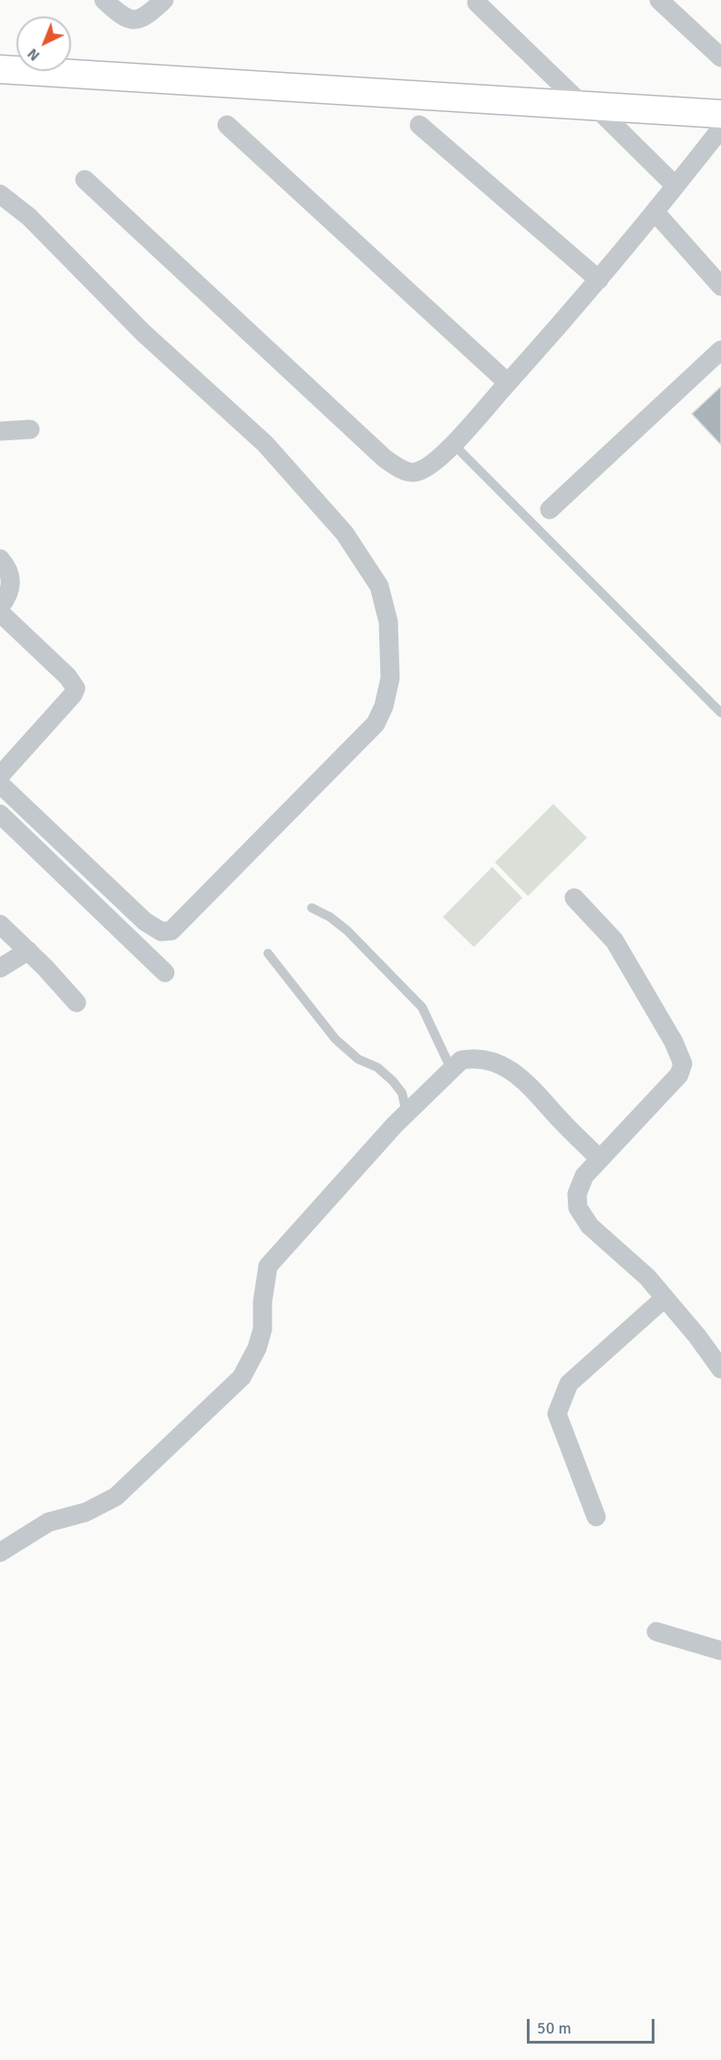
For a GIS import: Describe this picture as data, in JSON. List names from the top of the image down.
{
  "scale_bar": "50 m",
  "north": "bottom left"
}
